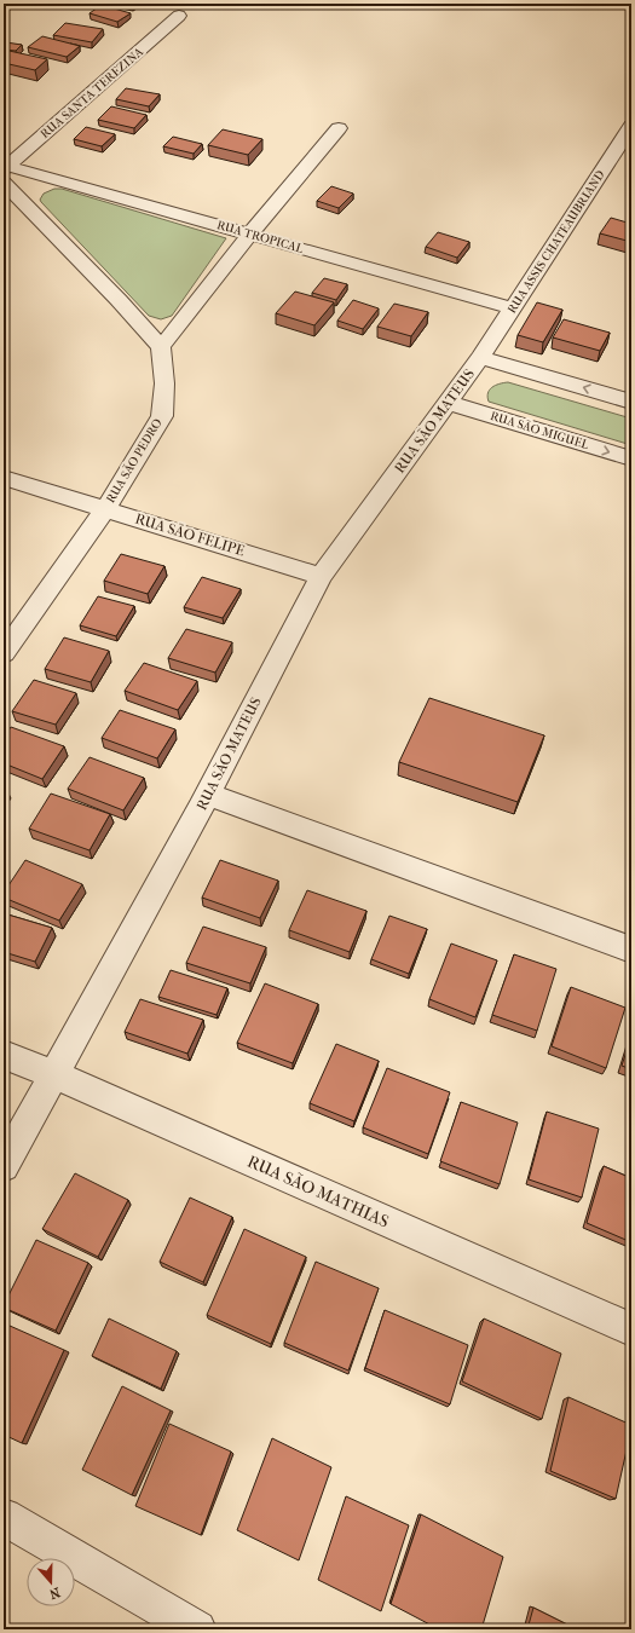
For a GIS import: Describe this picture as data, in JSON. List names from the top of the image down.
{
  "streets": {
    "street": [
      "RUA SANTA TEREZINA",
      "RUA TROPICAL",
      "RUA ASSIS CHATEAUBRIAND",
      "RUA SÃO MATEUS",
      "RUA SÃO MIGUEL",
      "RUA SÃO PEDRO",
      "RUA SÃO FELIPE",
      "RUA SÃO MATHIAS"
    ]
  },
  "crossings": [
    ["RUA SANTA TEREZINA", "RUA TROPICAL"],
    ["RUA TROPICAL", "RUA ASSIS CHATEAUBRIAND"],
    ["RUA ASSIS CHATEAUBRIAND", "RUA SÃO MATEUS"],
    ["RUA SÃO MATEUS", "RUA SÃO MIGUEL"],
    ["RUA SÃO MATEUS", "RUA SÃO FELIPE"],
    ["RUA SÃO MATEUS", "RUA SÃO MATHIAS"],
    ["RUA SÃO PEDRO", "RUA SÃO FELIPE"]
  ],
  "north": "bottom"
}
